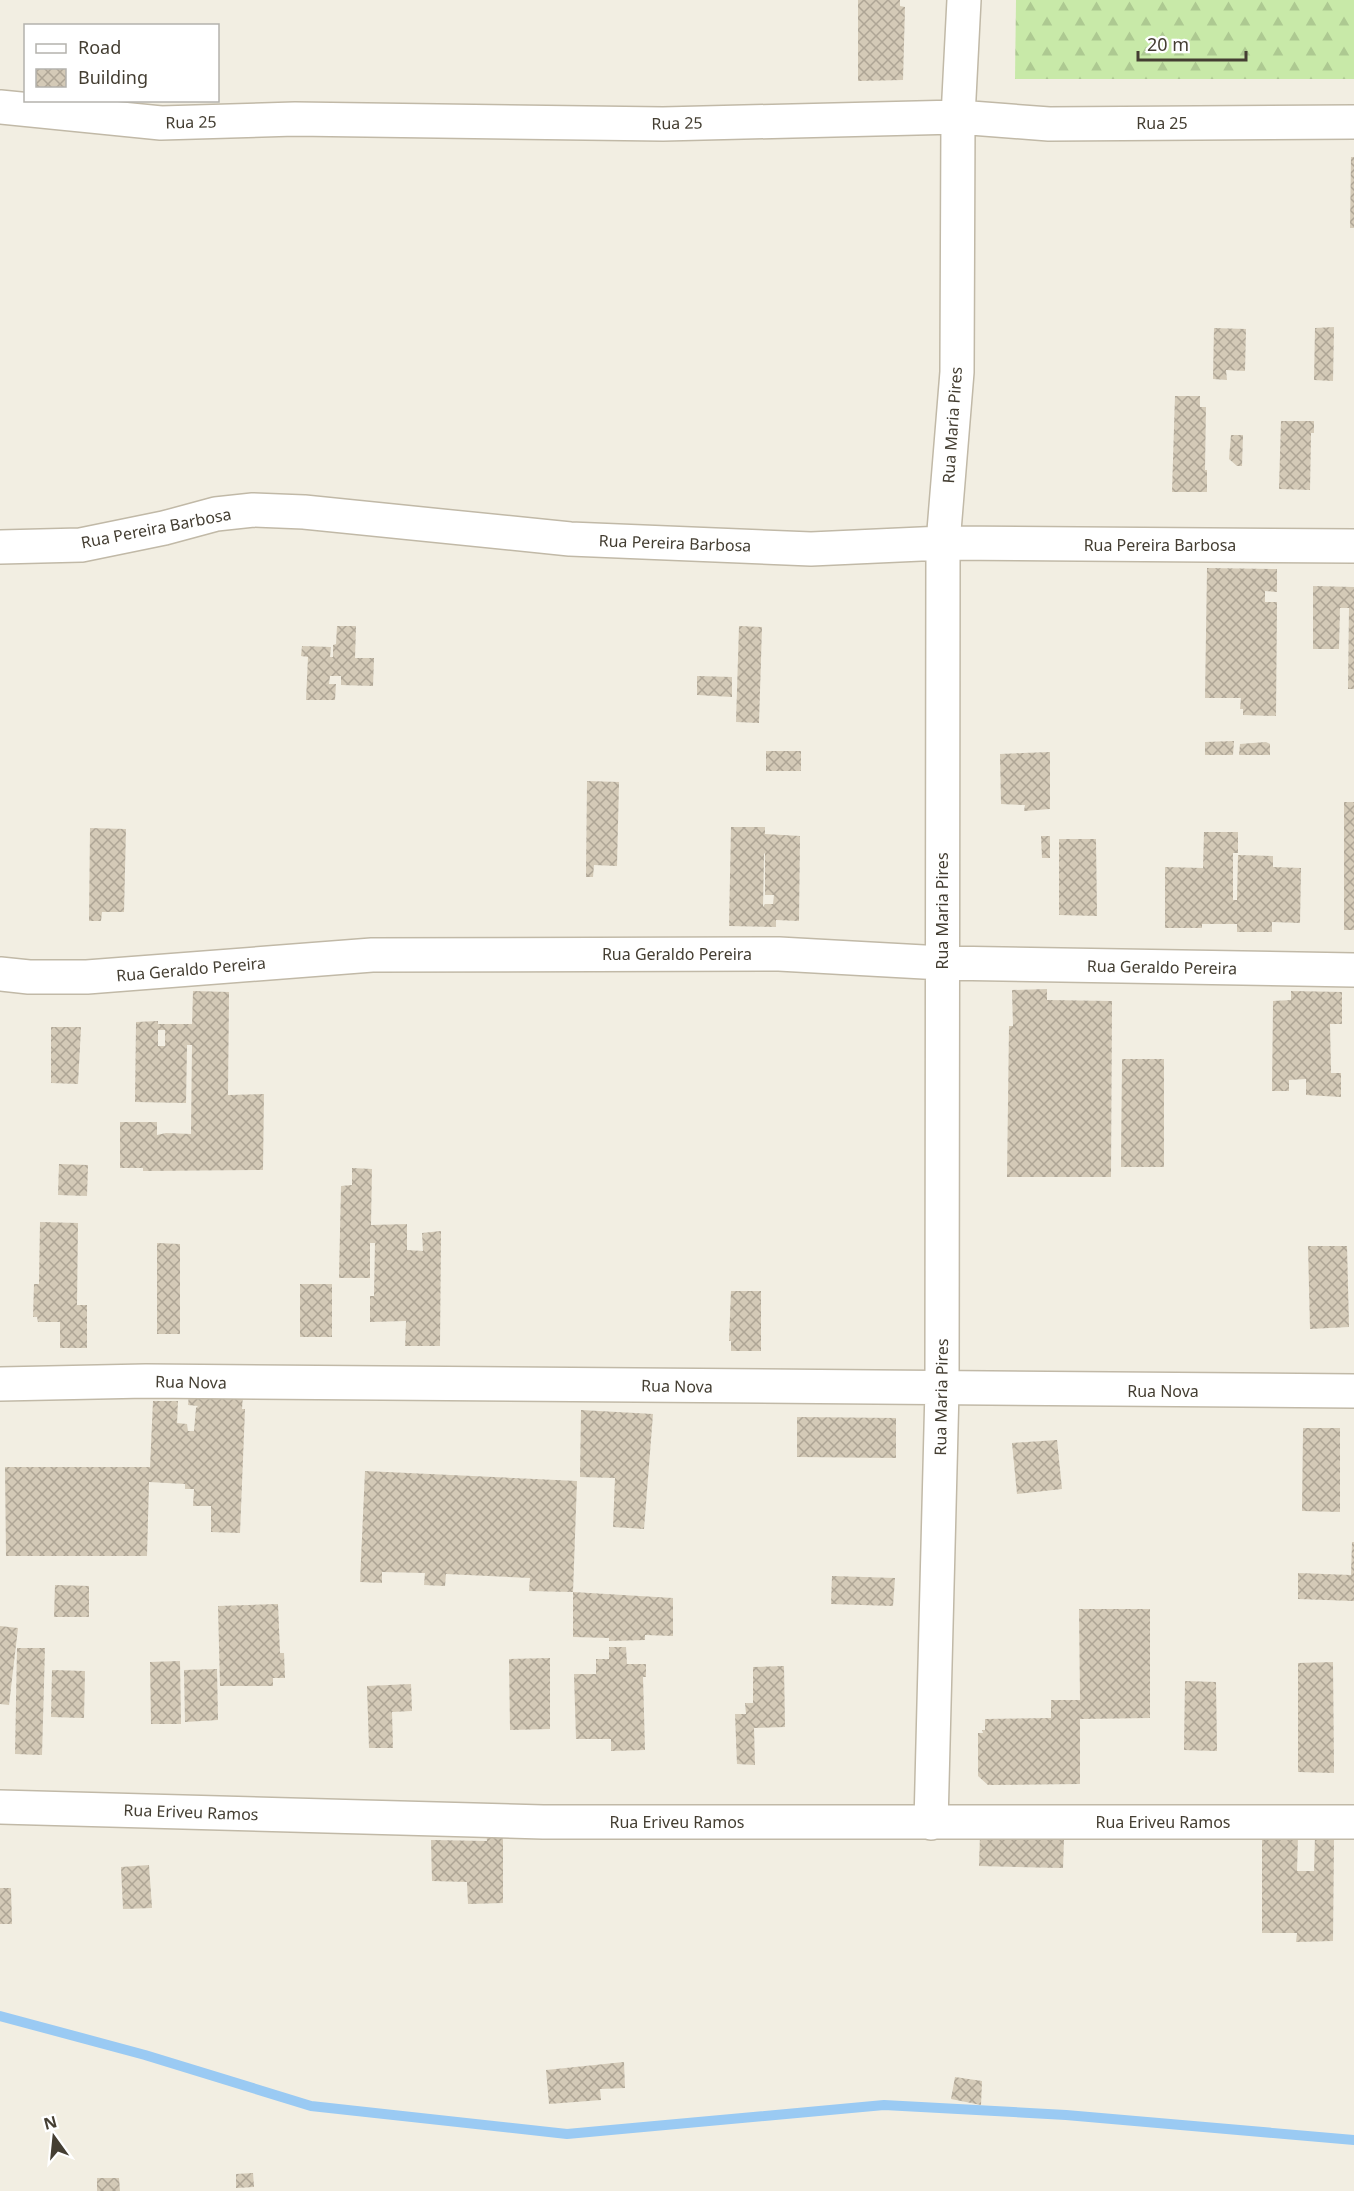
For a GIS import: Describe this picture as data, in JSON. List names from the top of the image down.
{
  "streets": {
    "street": [
      "Rua 25",
      "Rua Maria Pires",
      "Rua Pereira Barbosa",
      "Rua Geraldo Pereira",
      "Rua Nova",
      "Rua Eriveu Ramos"
    ]
  },
  "crossings": [
    ["Rua 25", "Rua Maria Pires"],
    ["Rua Maria Pires", "Rua Pereira Barbosa"],
    ["Rua Maria Pires", "Rua Geraldo Pereira"],
    ["Rua Maria Pires", "Rua Nova"],
    ["Rua Maria Pires", "Rua Eriveu Ramos"]
  ],
  "legend": ["Road", "Building"],
  "scale_bar": "20 m",
  "north": "top"
}
